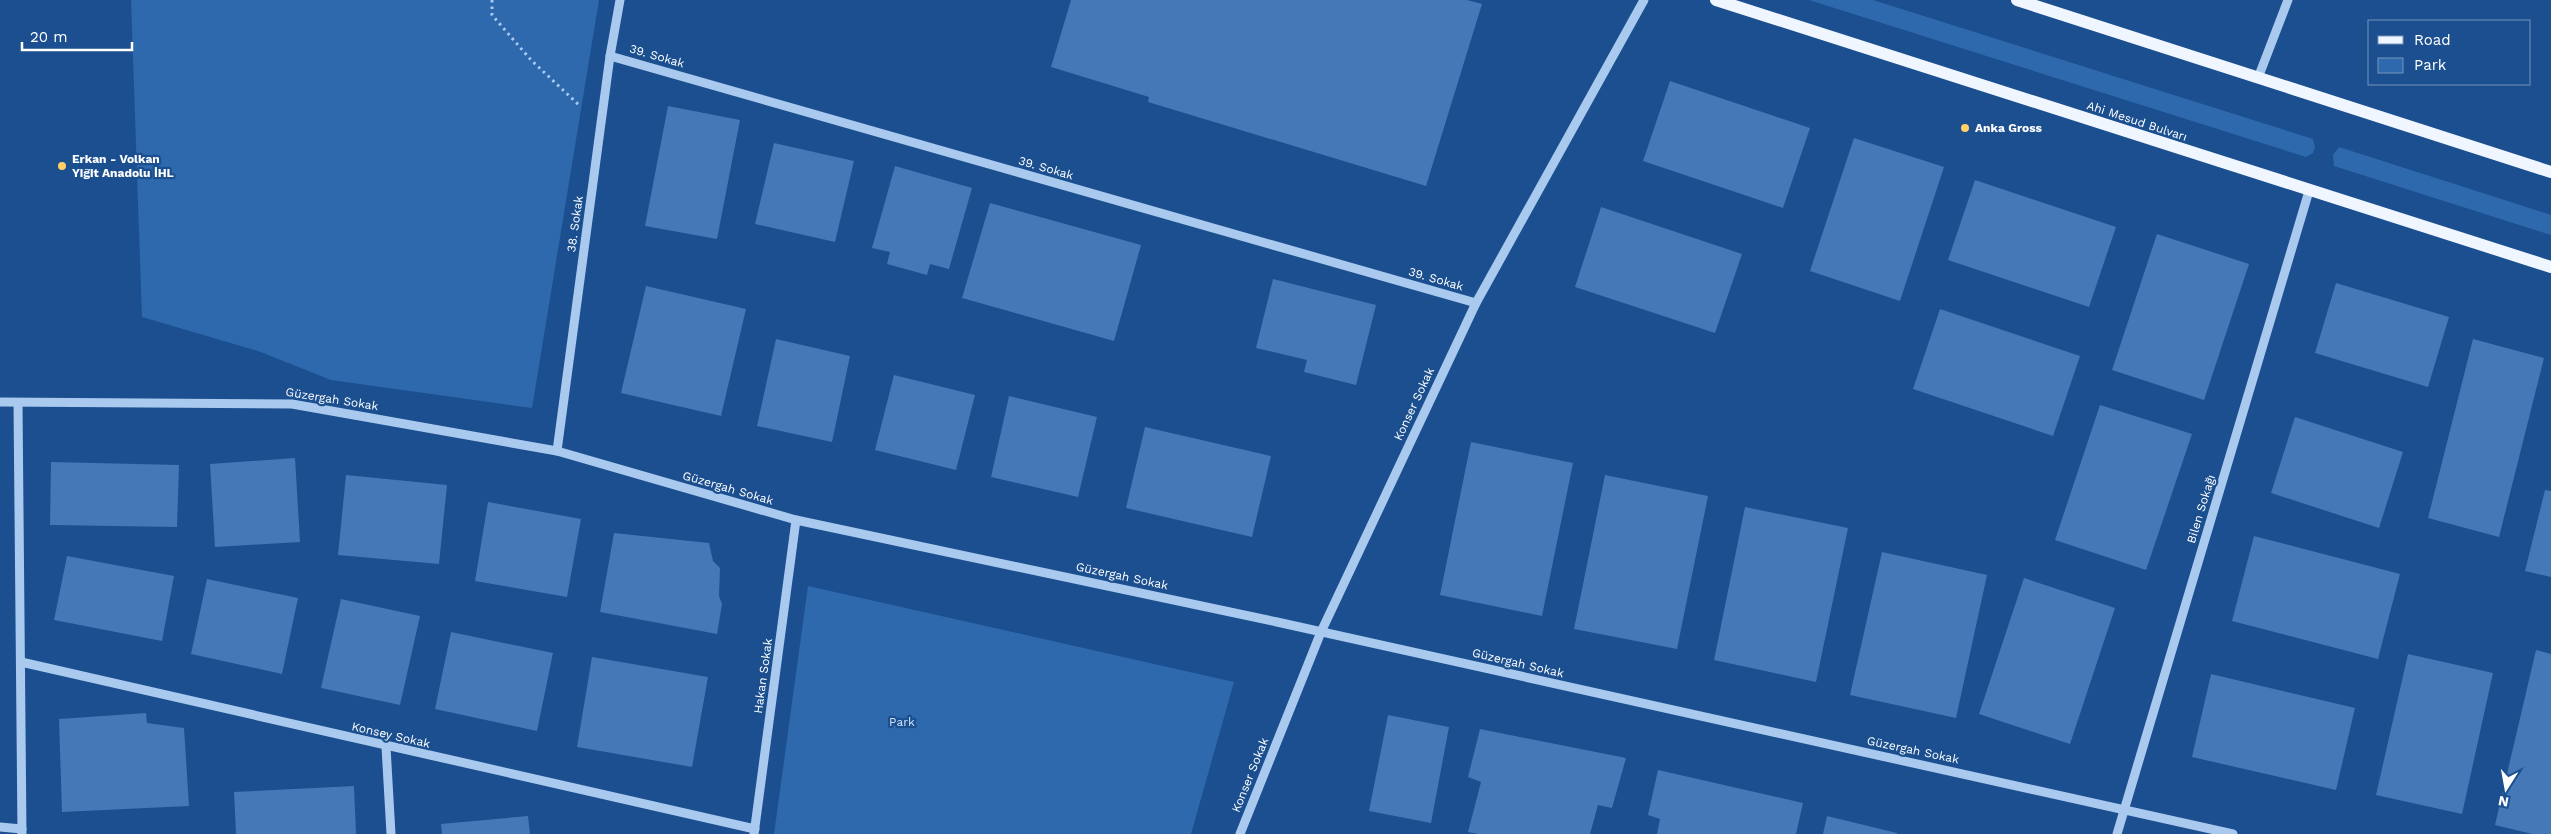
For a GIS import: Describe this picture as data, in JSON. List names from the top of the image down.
{
  "streets": {
    "main road": ["Ahi Mesud Bulvarı"],
    "street": [
      "39. Sokak",
      "38. Sokak",
      "Güzergah Sokak",
      "Konser Sokak",
      "Bilen Sokağı",
      "Hakan Sokak",
      "Konsey Sokak"
    ]
  },
  "crossings": [
    ["39. Sokak", "38. Sokak"],
    ["39. Sokak", "Konser Sokak"],
    ["Ahi Mesud Bulvarı", "Bilen Sokağı"],
    ["38. Sokak", "Güzergah Sokak"],
    ["Güzergah Sokak", "Konser Sokak"],
    ["Güzergah Sokak", "Bilen Sokağı"],
    ["Güzergah Sokak", "Hakan Sokak"],
    ["Hakan Sokak", "Konsey Sokak"]
  ],
  "parks": ["Park"],
  "places": ["Anka Gross", "Erkan - Volkan Yiğit Anadolu İHL"],
  "legend": ["Road", "Park"],
  "scale_bar": "20 m",
  "north": "bottom"
}
